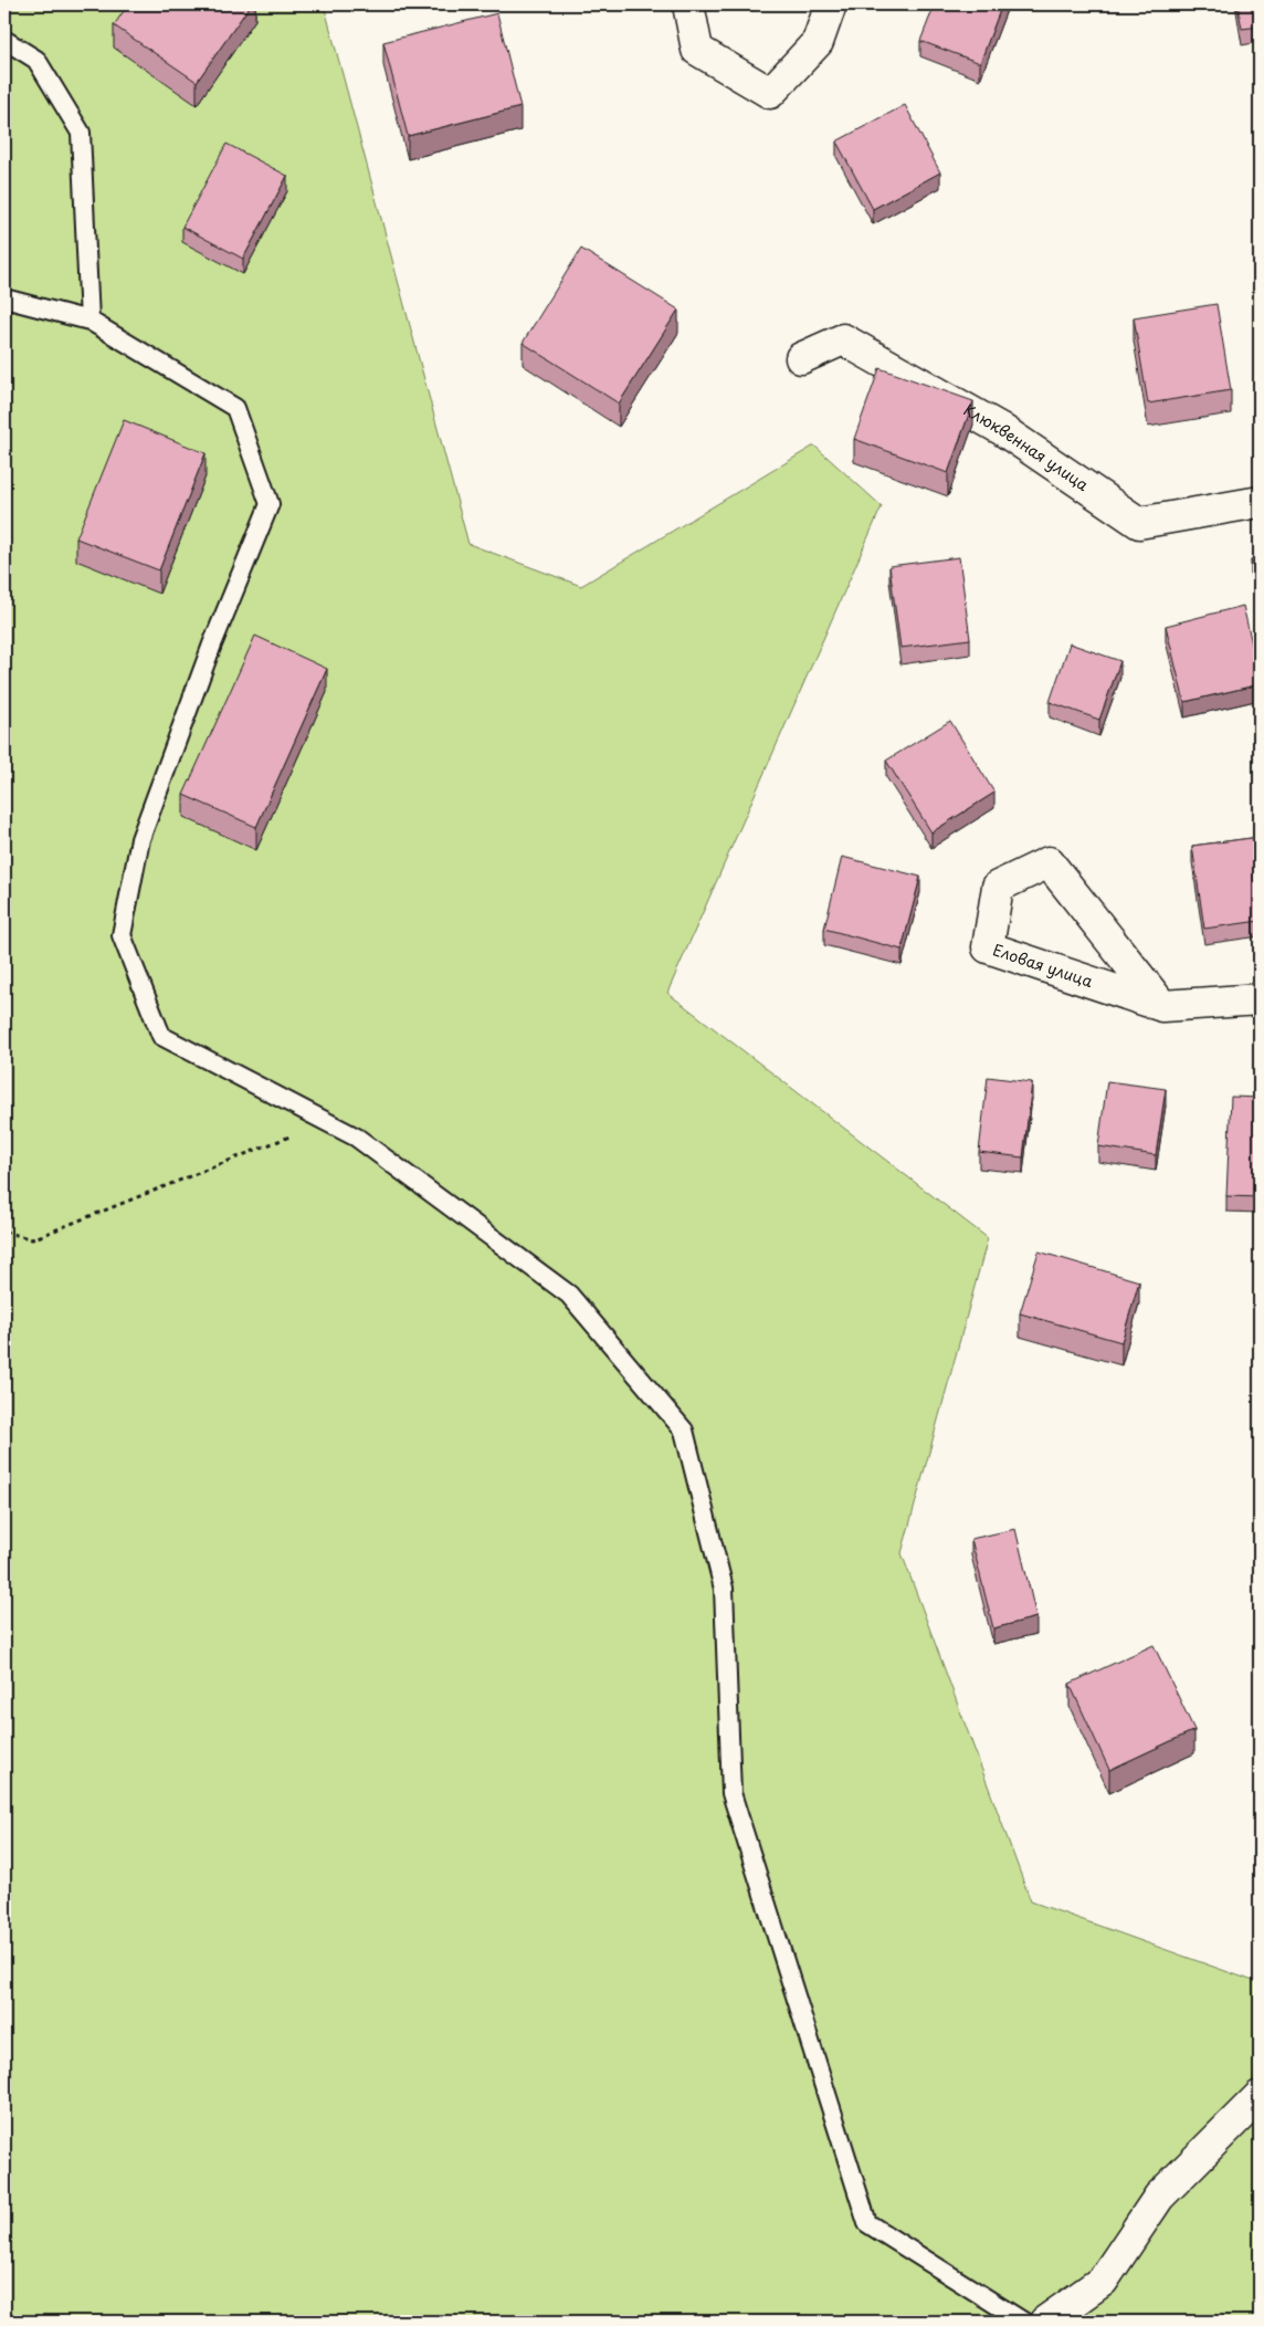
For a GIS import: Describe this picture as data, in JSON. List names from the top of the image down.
{
  "streets": {
    "street": ["Клюквенная улица", "Еловая улица"]
  }
}
